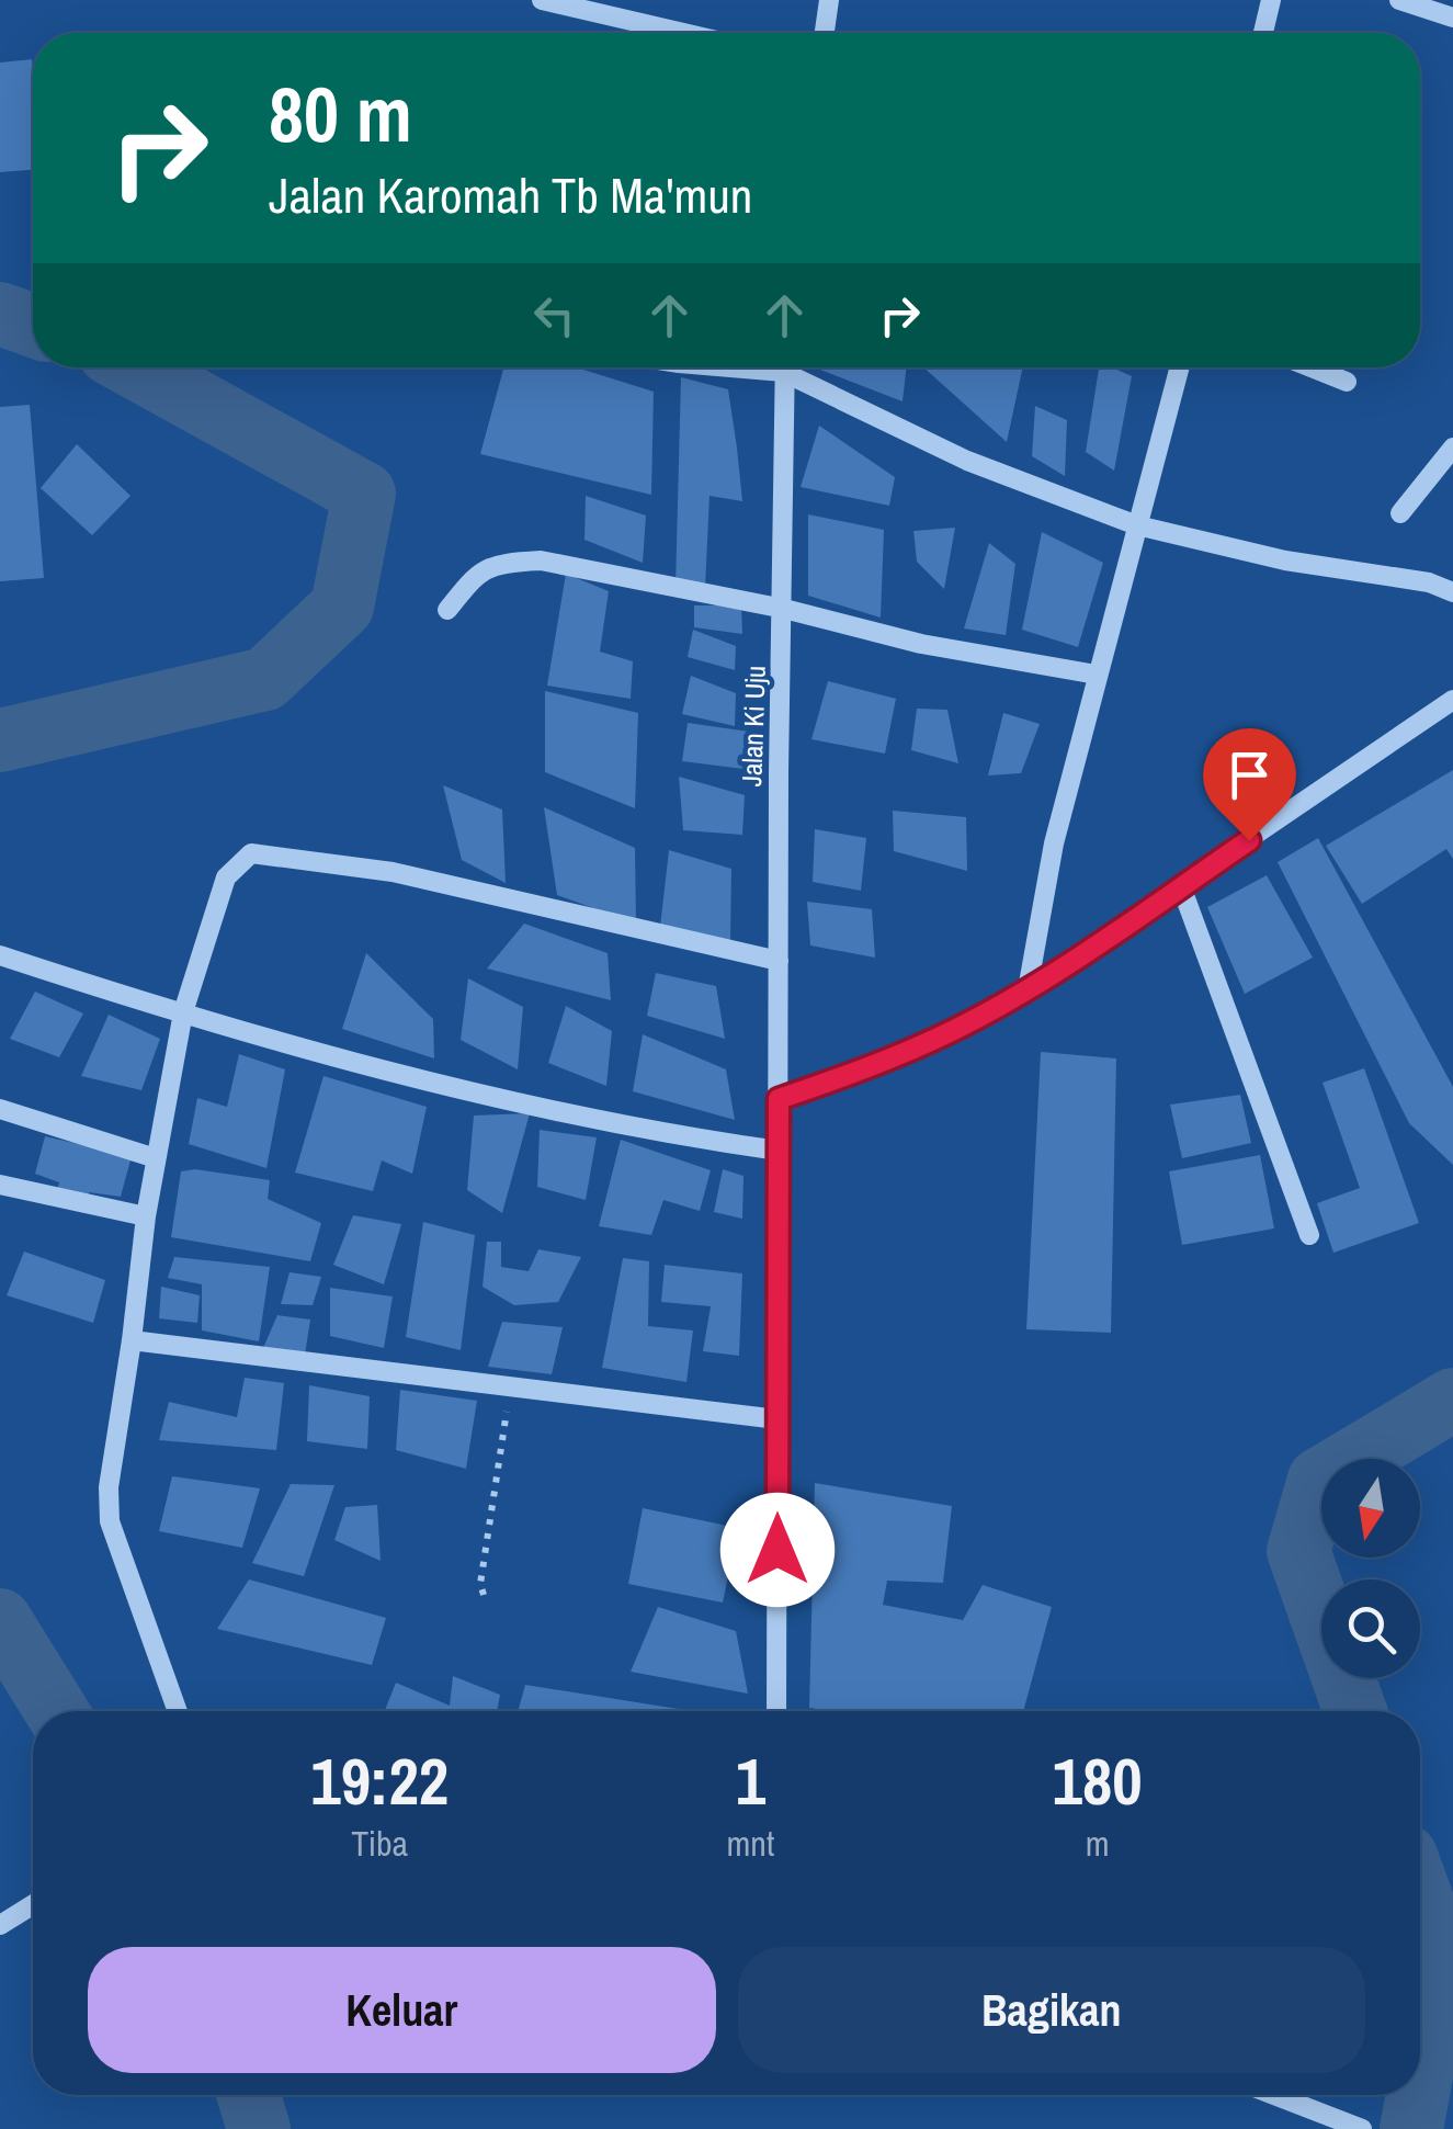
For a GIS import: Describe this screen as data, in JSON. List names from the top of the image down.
{
  "streets": {
    "street": ["Jalan Ki Uju"]
  },
  "north": "bottom",
  "page": {
    "turn": ["80 m", "Jalan Karomah Tb Ma'mun"],
    "eta": [
      "19:22",
      "Tiba",
      "1",
      "mnt",
      "180",
      "m"
    ],
    "buttons": ["Keluar", "Bagikan"]
  }
}
